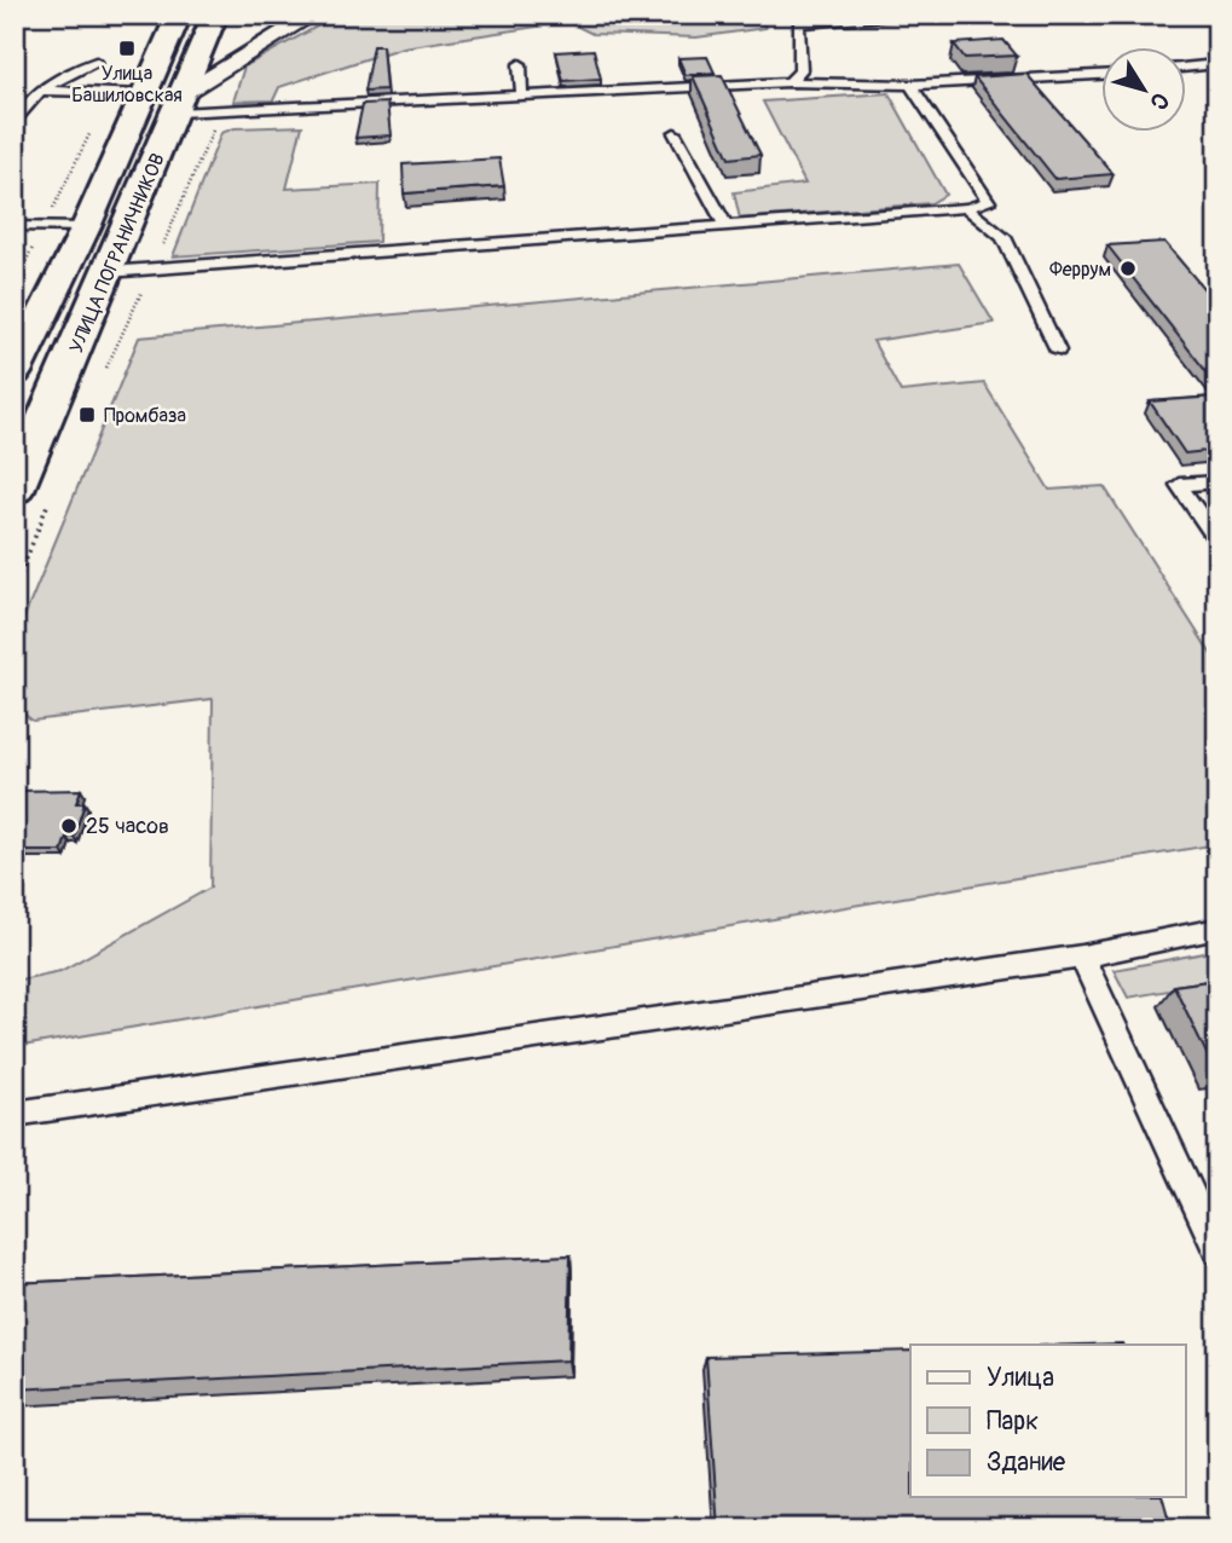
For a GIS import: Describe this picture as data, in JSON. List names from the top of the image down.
{
  "streets": {
    "main road": ["УЛИЦА ПОГРАНИЧНИКОВ"]
  },
  "places": {
    "transit": ["Улица Башиловская", "Промбаза"],
    "other": ["Феррум", "25 часов"]
  },
  "legend": ["Улица", "Парк", "Здание"],
  "north": "bottom right"
}
